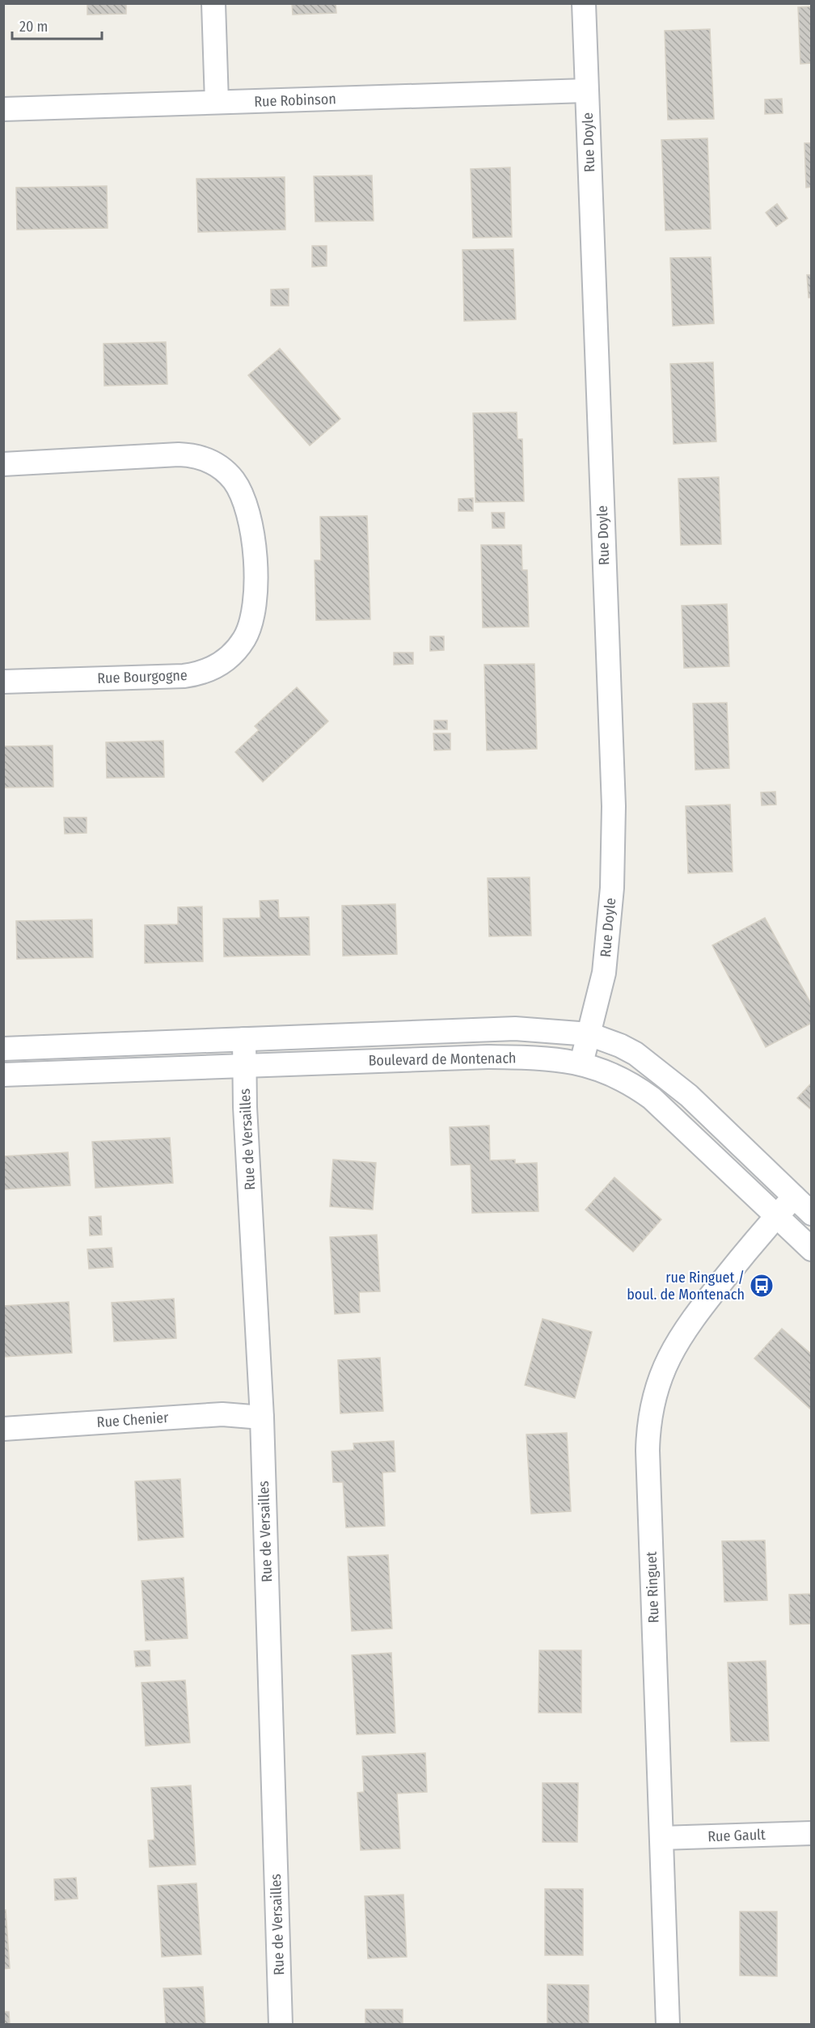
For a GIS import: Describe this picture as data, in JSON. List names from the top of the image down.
{
  "streets": {
    "street": [
      "Rue Robinson",
      "Rue Doyle",
      "Rue Bourgogne",
      "Boulevard de Montenach",
      "Rue de Versailles",
      "Rue Chenier",
      "Rue Ringuet",
      "Rue Gault"
    ]
  },
  "crossings": [
    ["Rue Robinson", "Rue Doyle"],
    ["Rue Doyle", "Boulevard de Montenach"],
    ["Boulevard de Montenach", "Rue de Versailles"],
    ["Boulevard de Montenach", "Rue Ringuet"],
    ["Rue de Versailles", "Rue Chenier"],
    ["Rue Ringuet", "Rue Gault"]
  ],
  "places": {
    "bus stop": ["rue Ringuet / boul. de Montenach"]
  },
  "scale_bar": "20 m"
}
